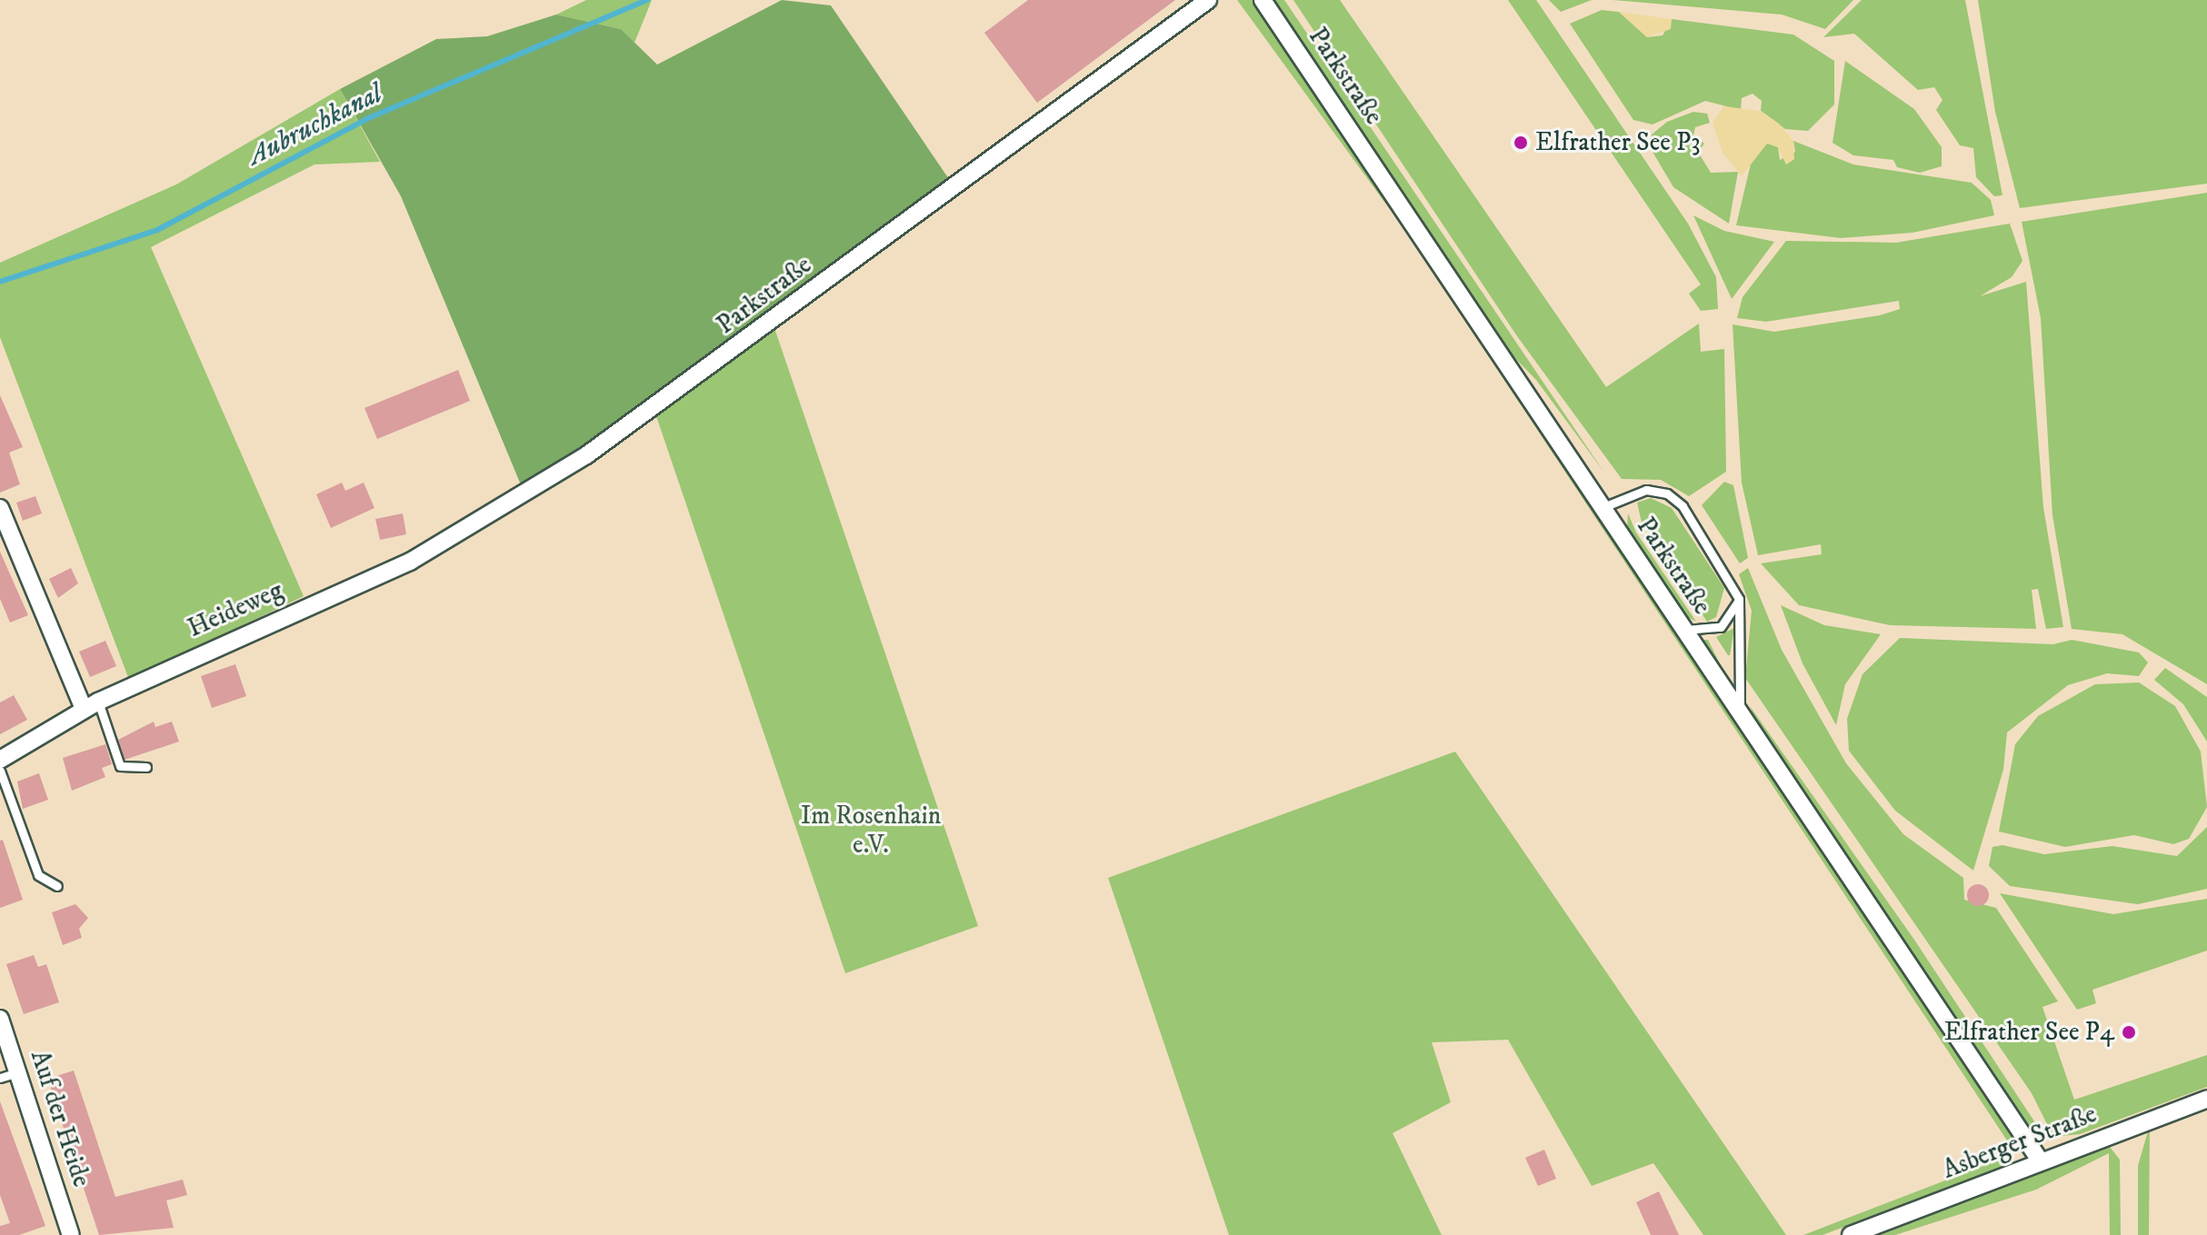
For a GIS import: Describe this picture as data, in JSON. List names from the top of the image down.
{
  "streets": {
    "street": [
      "Parkstraße",
      "Heideweg",
      "Auf der Heide",
      "Asberger Straße"
    ]
  },
  "crossings": [
    ["Parkstraße", "Heideweg"],
    ["Parkstraße", "Asberger Straße"]
  ],
  "water": ["Aubruchkanal"],
  "parks": ["Im Rosenhain e.V."],
  "places": ["Elfrather See P3", "Elfrather See P4"]
}
